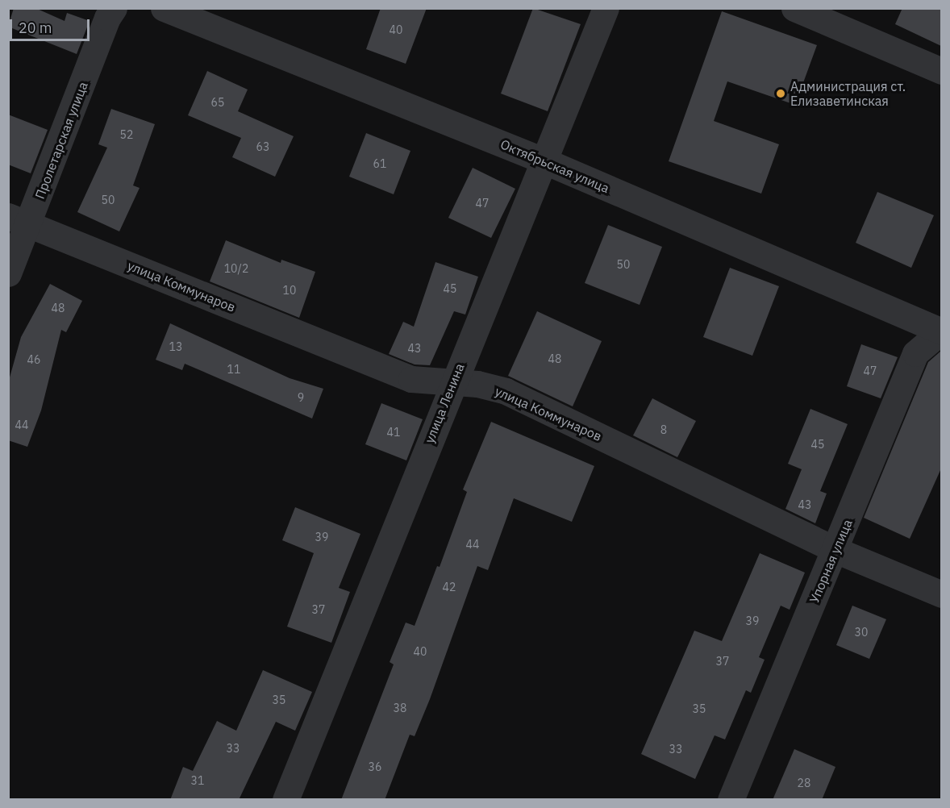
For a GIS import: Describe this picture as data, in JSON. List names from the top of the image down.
{
  "streets": {
    "street": [
      "Пролетарская улица",
      "Октябрьская улица",
      "улица Коммунаров",
      "улица Ленина",
      "Упорная улица"
    ]
  },
  "crossings": [
    ["Пролетарская улица", "улица Коммунаров"],
    ["Октябрьская улица", "улица Ленина"],
    ["Октябрьская улица", "Упорная улица"],
    ["улица Коммунаров", "улица Ленина"],
    ["улица Коммунаров", "Упорная улица"]
  ],
  "places": ["Администрация ст. Елизаветинская"],
  "house_numbers": [
    "40",
    "65",
    "52",
    "63",
    "61",
    "50",
    "47",
    "50",
    "10/2",
    "45",
    "10",
    "48",
    "13",
    "43",
    "48",
    "46",
    "11",
    "47",
    "9",
    "44",
    "8",
    "41",
    "45",
    "43",
    "39",
    "44",
    "42",
    "37",
    "39",
    "30",
    "40",
    "37",
    "35",
    "38",
    "35",
    "33",
    "33",
    "36",
    "31",
    "28"
  ],
  "scale_bar": "20 m"
}
